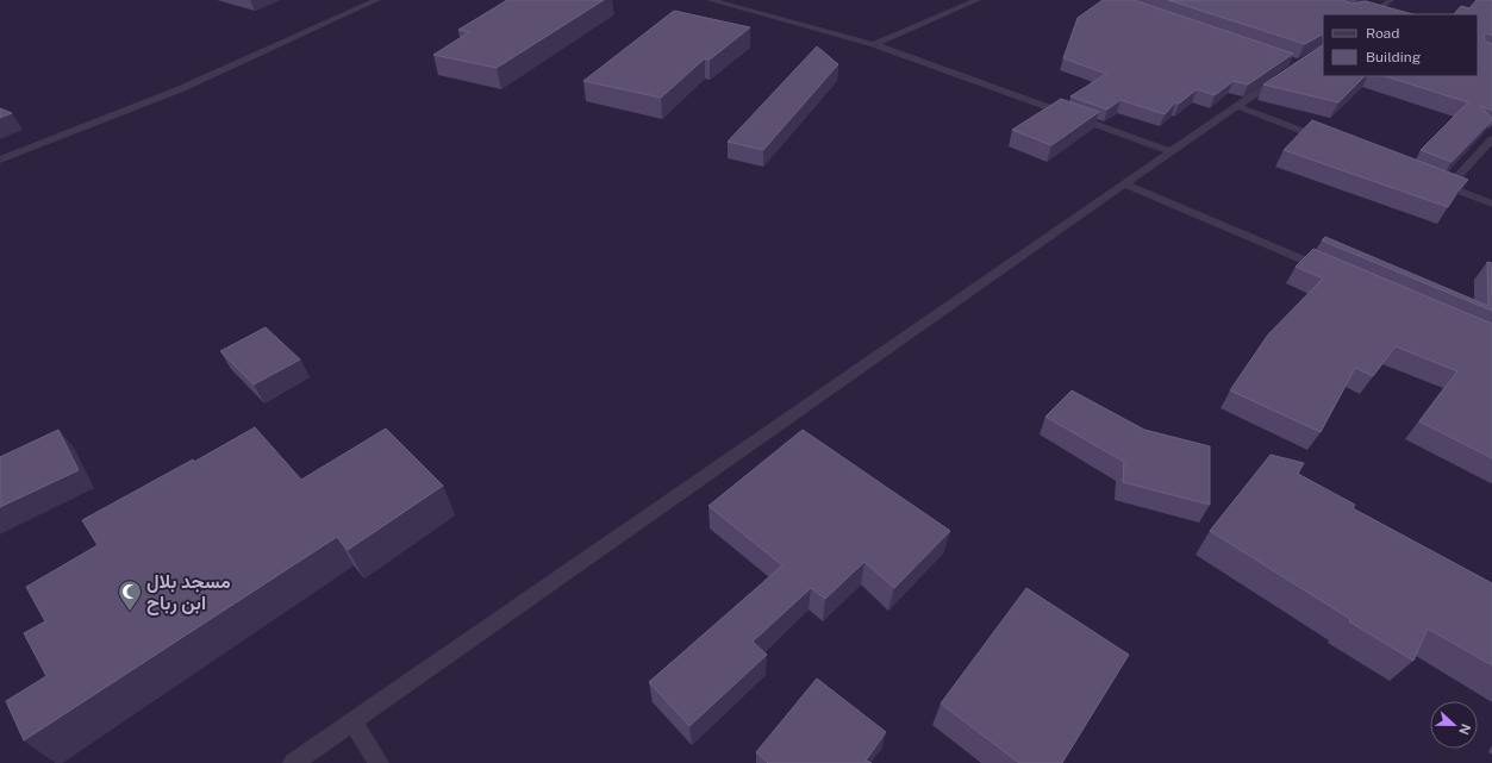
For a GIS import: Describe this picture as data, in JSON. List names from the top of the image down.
{
  "places": {
    "mosque": ["مسجد بلال ابن رباح"]
  },
  "legend": ["Road", "Building"],
  "north": "right"
}
